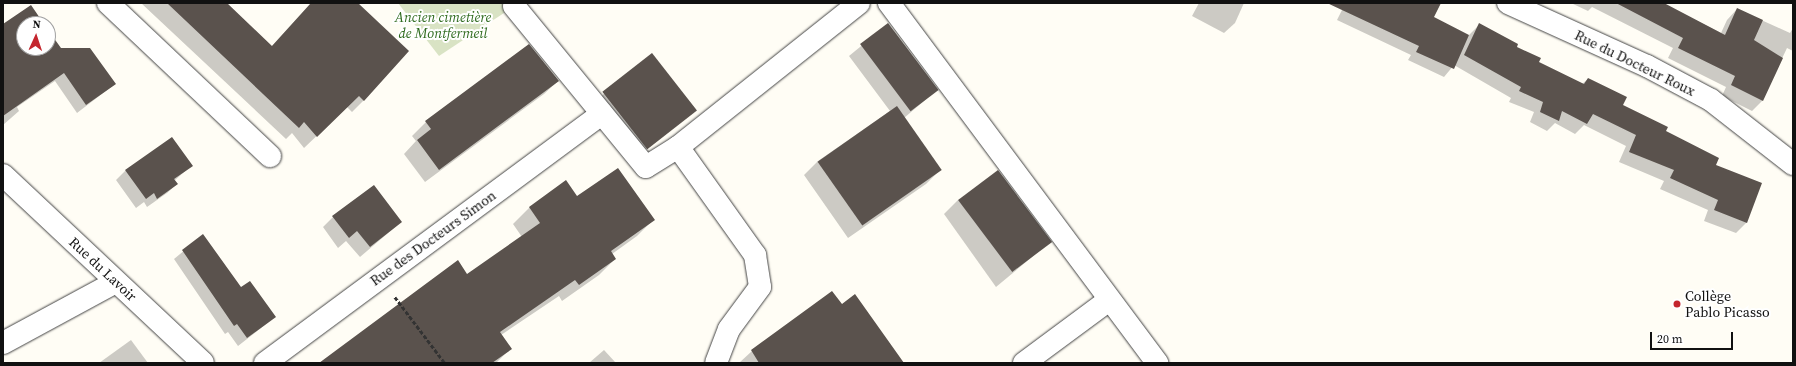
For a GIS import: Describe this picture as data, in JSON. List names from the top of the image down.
{
  "streets": {
    "street": ["Rue du Docteur Roux", "Rue des Docteurs Simon", "Rue du Lavoir"]
  },
  "parks": ["Ancien cimetière de Montfermeil"],
  "places": ["Collège Pablo Picasso"],
  "scale_bar": "20 m",
  "north": "top"
}
